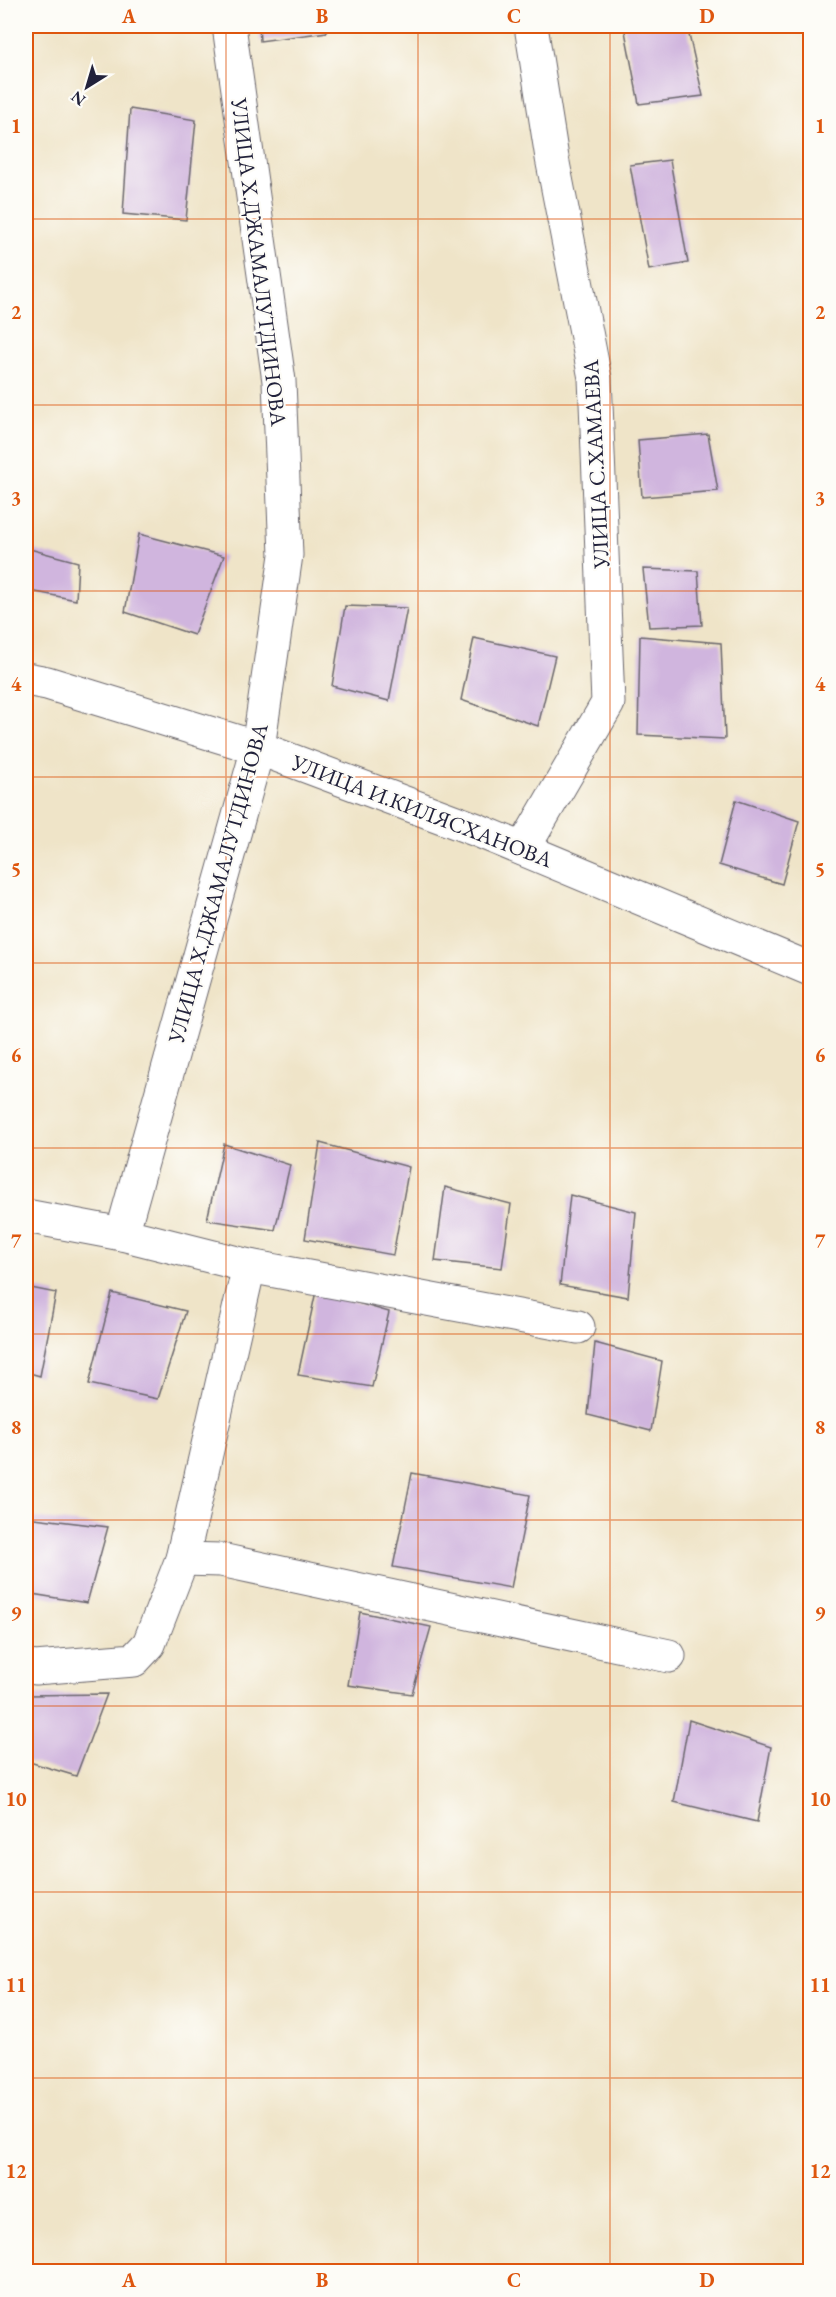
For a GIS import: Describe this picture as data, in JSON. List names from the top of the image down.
{
  "streets": {
    "street": ["УЛИЦА Х.ДЖАМАЛУТДИНОВА", "УЛИЦА С.ХАМАЕВА", "УЛИЦА И.КИЛЯСХАНОВА"]
  },
  "crossings": [
    ["УЛИЦА Х.ДЖАМАЛУТДИНОВА", "УЛИЦА И.КИЛЯСХАНОВА"],
    ["УЛИЦА С.ХАМАЕВА", "УЛИЦА И.КИЛЯСХАНОВА"]
  ],
  "north": "bottom left",
  "grid": {
    "columns": [
      "A",
      "B",
      "C",
      "D"
    ],
    "rows": [
      "1",
      "2",
      "3",
      "4",
      "5",
      "6",
      "7",
      "8",
      "9",
      "10",
      "11",
      "12"
    ]
  }
}
